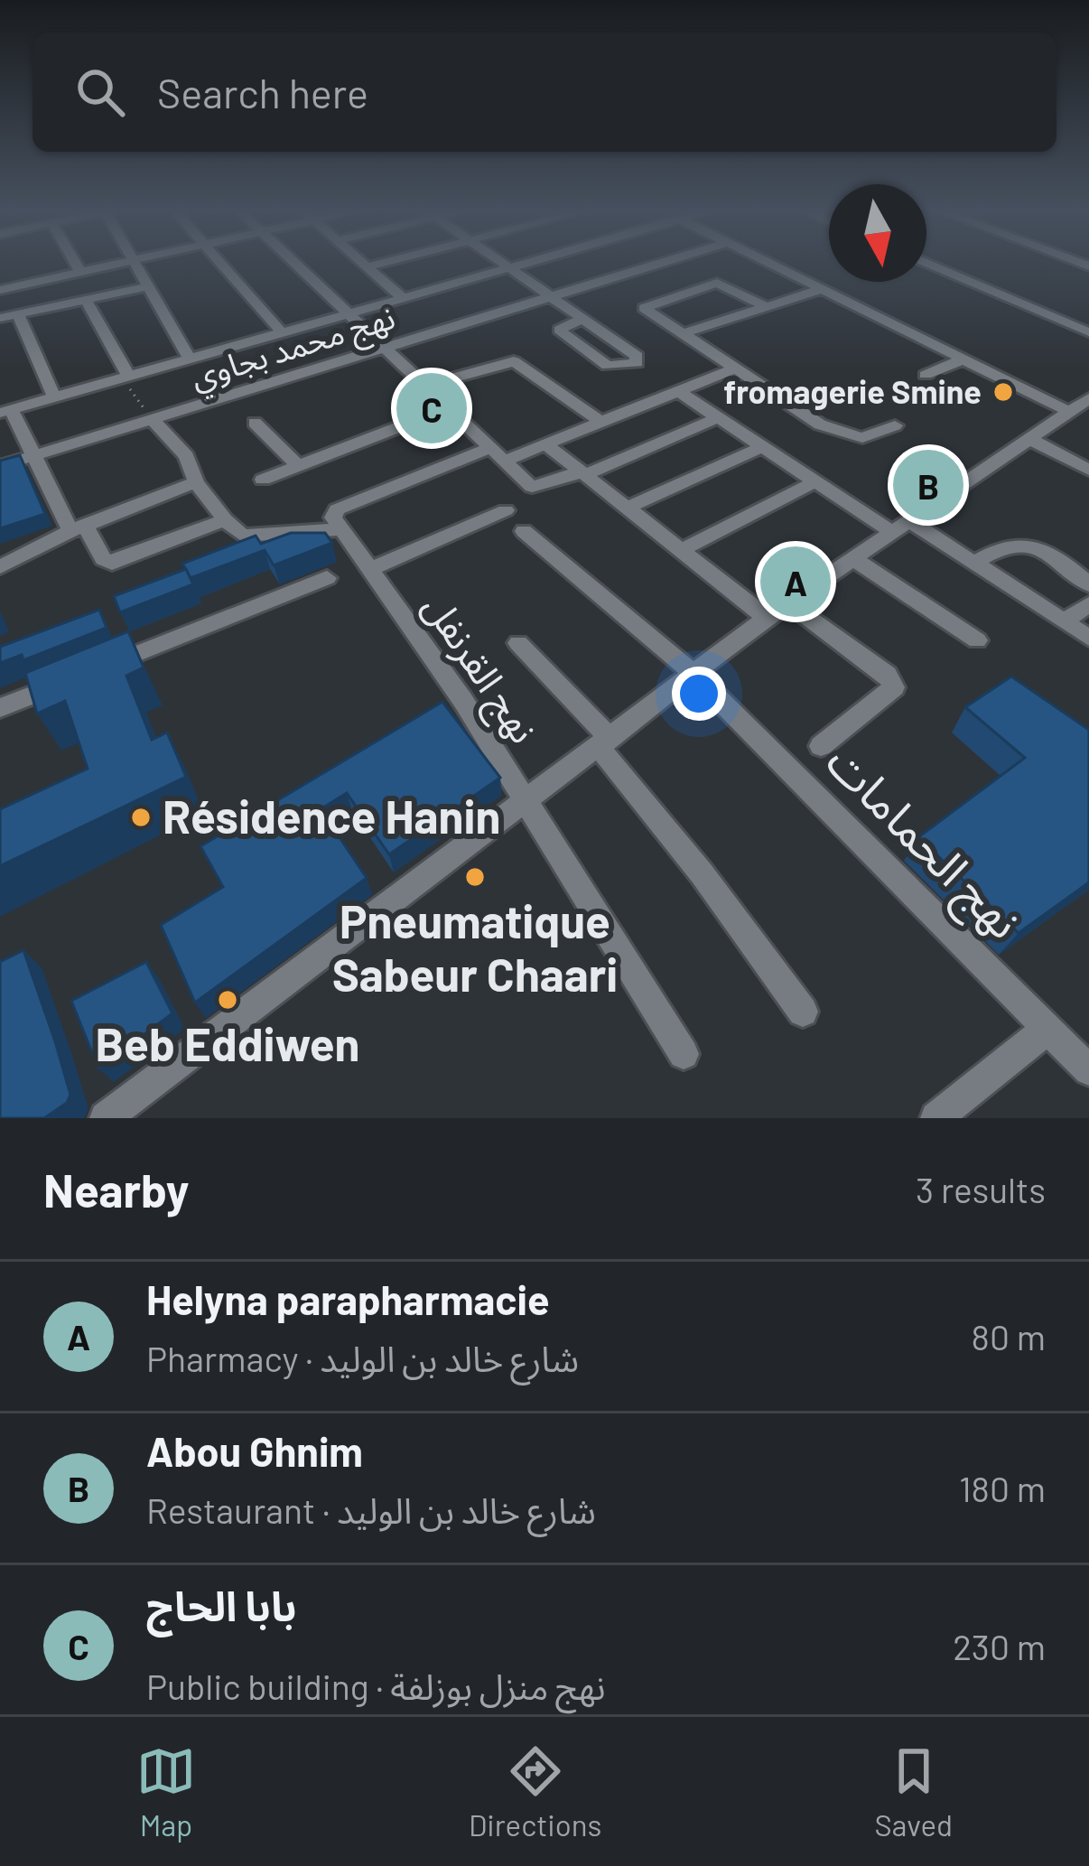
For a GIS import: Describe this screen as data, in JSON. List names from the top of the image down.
{
  "streets": {
    "street": ["نهج محمد بجاوي", "نهج القرنفل", "نهج الحمامات"]
  },
  "places": [
    "fromagerie Smine",
    "Résidence Hanin",
    "Pneumatique Sabeur Chaari",
    "Beb Eddiwen"
  ],
  "north": "bottom",
  "page": {
    "search": "Search here",
    "pins": ["C", "B", "A"],
    "heading": ["Nearby", "3 results"],
    "list": [
      {
        "mark": "A",
        "name": "Helyna parapharmacie",
        "note": "Pharmacy · شارع خالد بن الوليد",
        "value": "80 m"
      },
      {
        "mark": "B",
        "name": "Abou Ghnim",
        "note": "Restaurant · شارع خالد بن الوليد",
        "value": "180 m"
      },
      {
        "mark": "C",
        "name": "بابا الحاج",
        "note": "Public building · نهج منزل بوزلفة",
        "value": "230 m"
      }
    ],
    "nav": ["Map", "Directions", "Saved"]
  }
}
